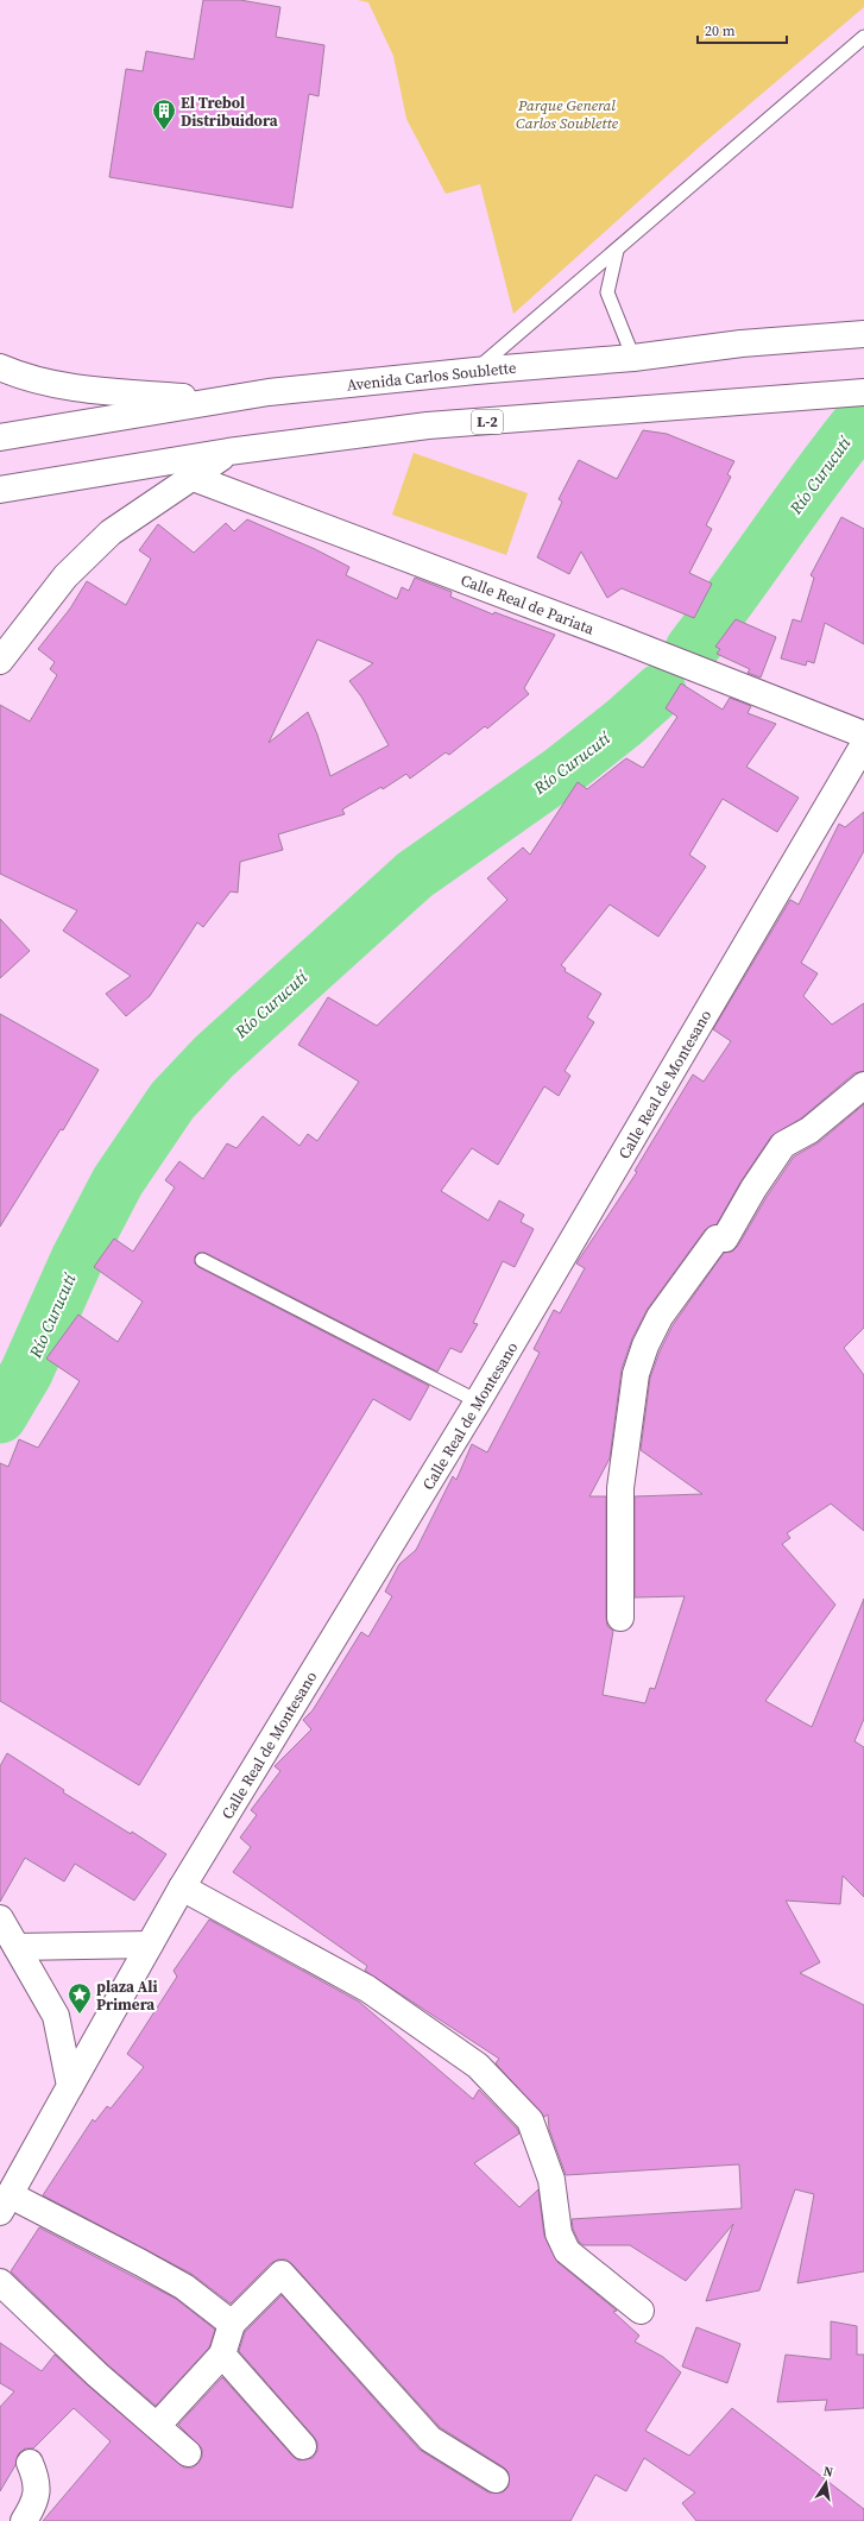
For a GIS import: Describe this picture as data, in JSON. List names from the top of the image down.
{
  "streets": {
    "street": [
      "Avenida Carlos Soublette",
      "L-2",
      "Calle Real de Pariata",
      "Calle Real de Montesano"
    ]
  },
  "water": ["Río Curucutí"],
  "parks": ["Parque General Carlos Soublette"],
  "places": {
    "building": ["El Trebol Distribuidora"],
    "place": ["plaza Ali Primera"]
  },
  "scale_bar": "20 m",
  "north": "top"
}
